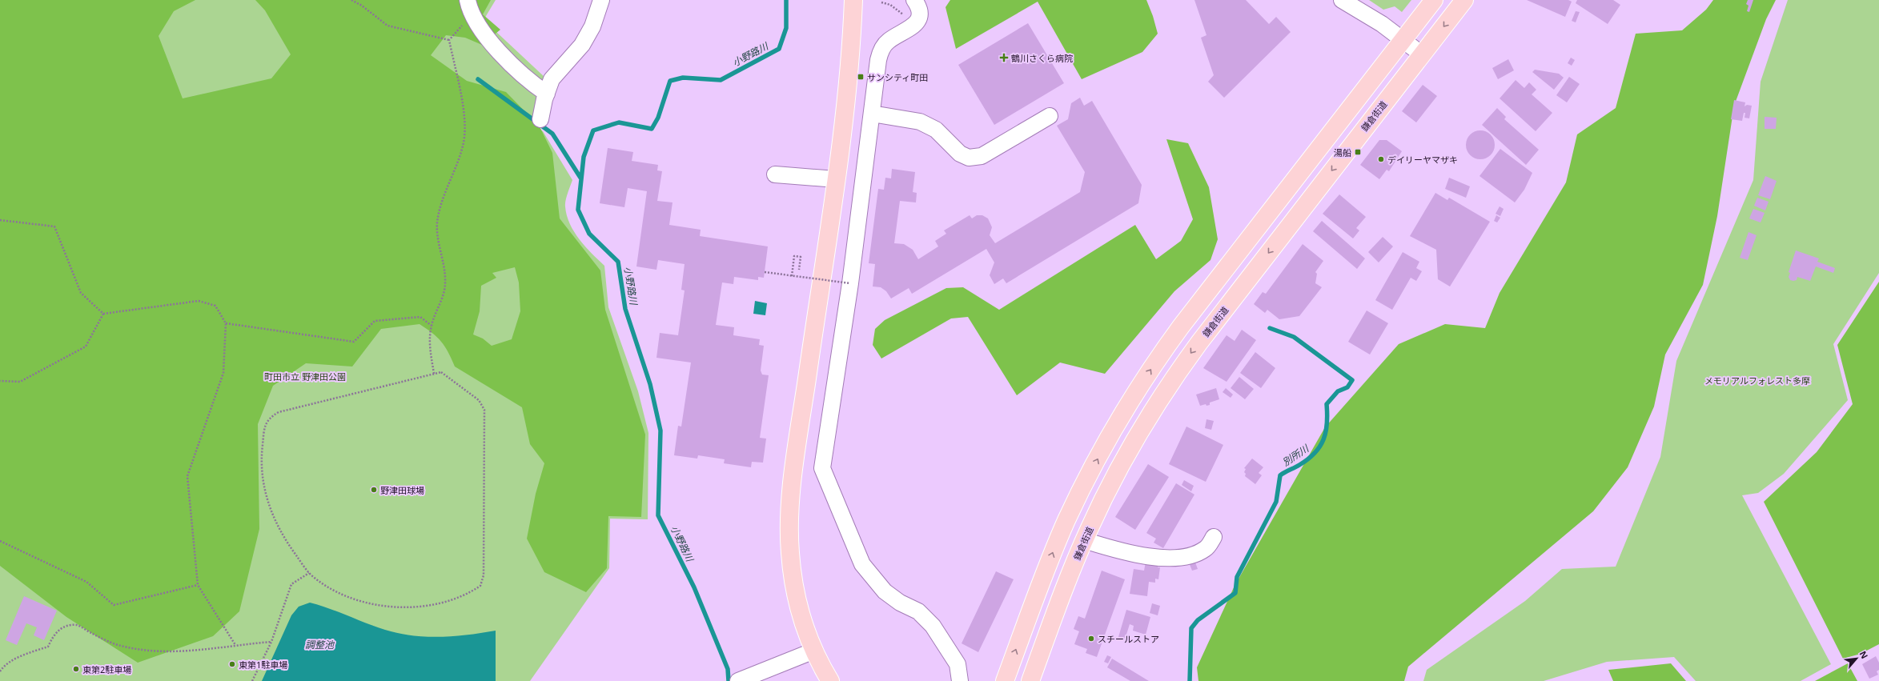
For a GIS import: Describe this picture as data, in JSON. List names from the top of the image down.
{
  "streets": {
    "main road": ["鎌倉街道"]
  },
  "water": ["小野路川", "別所川", "調整池"],
  "parks": ["町田市立 野津田公園", "メモリアルフォレスト多摩"],
  "places": {
    "health": ["鶴川さくら病院"],
    "transit": ["サンシティ町田", "湯船"],
    "other": [
      "デイリーヤマザキ",
      "野津田球場",
      "スチールストア",
      "東第1駐車場",
      "東第2駐車場"
    ]
  },
  "north": "top right"
}
